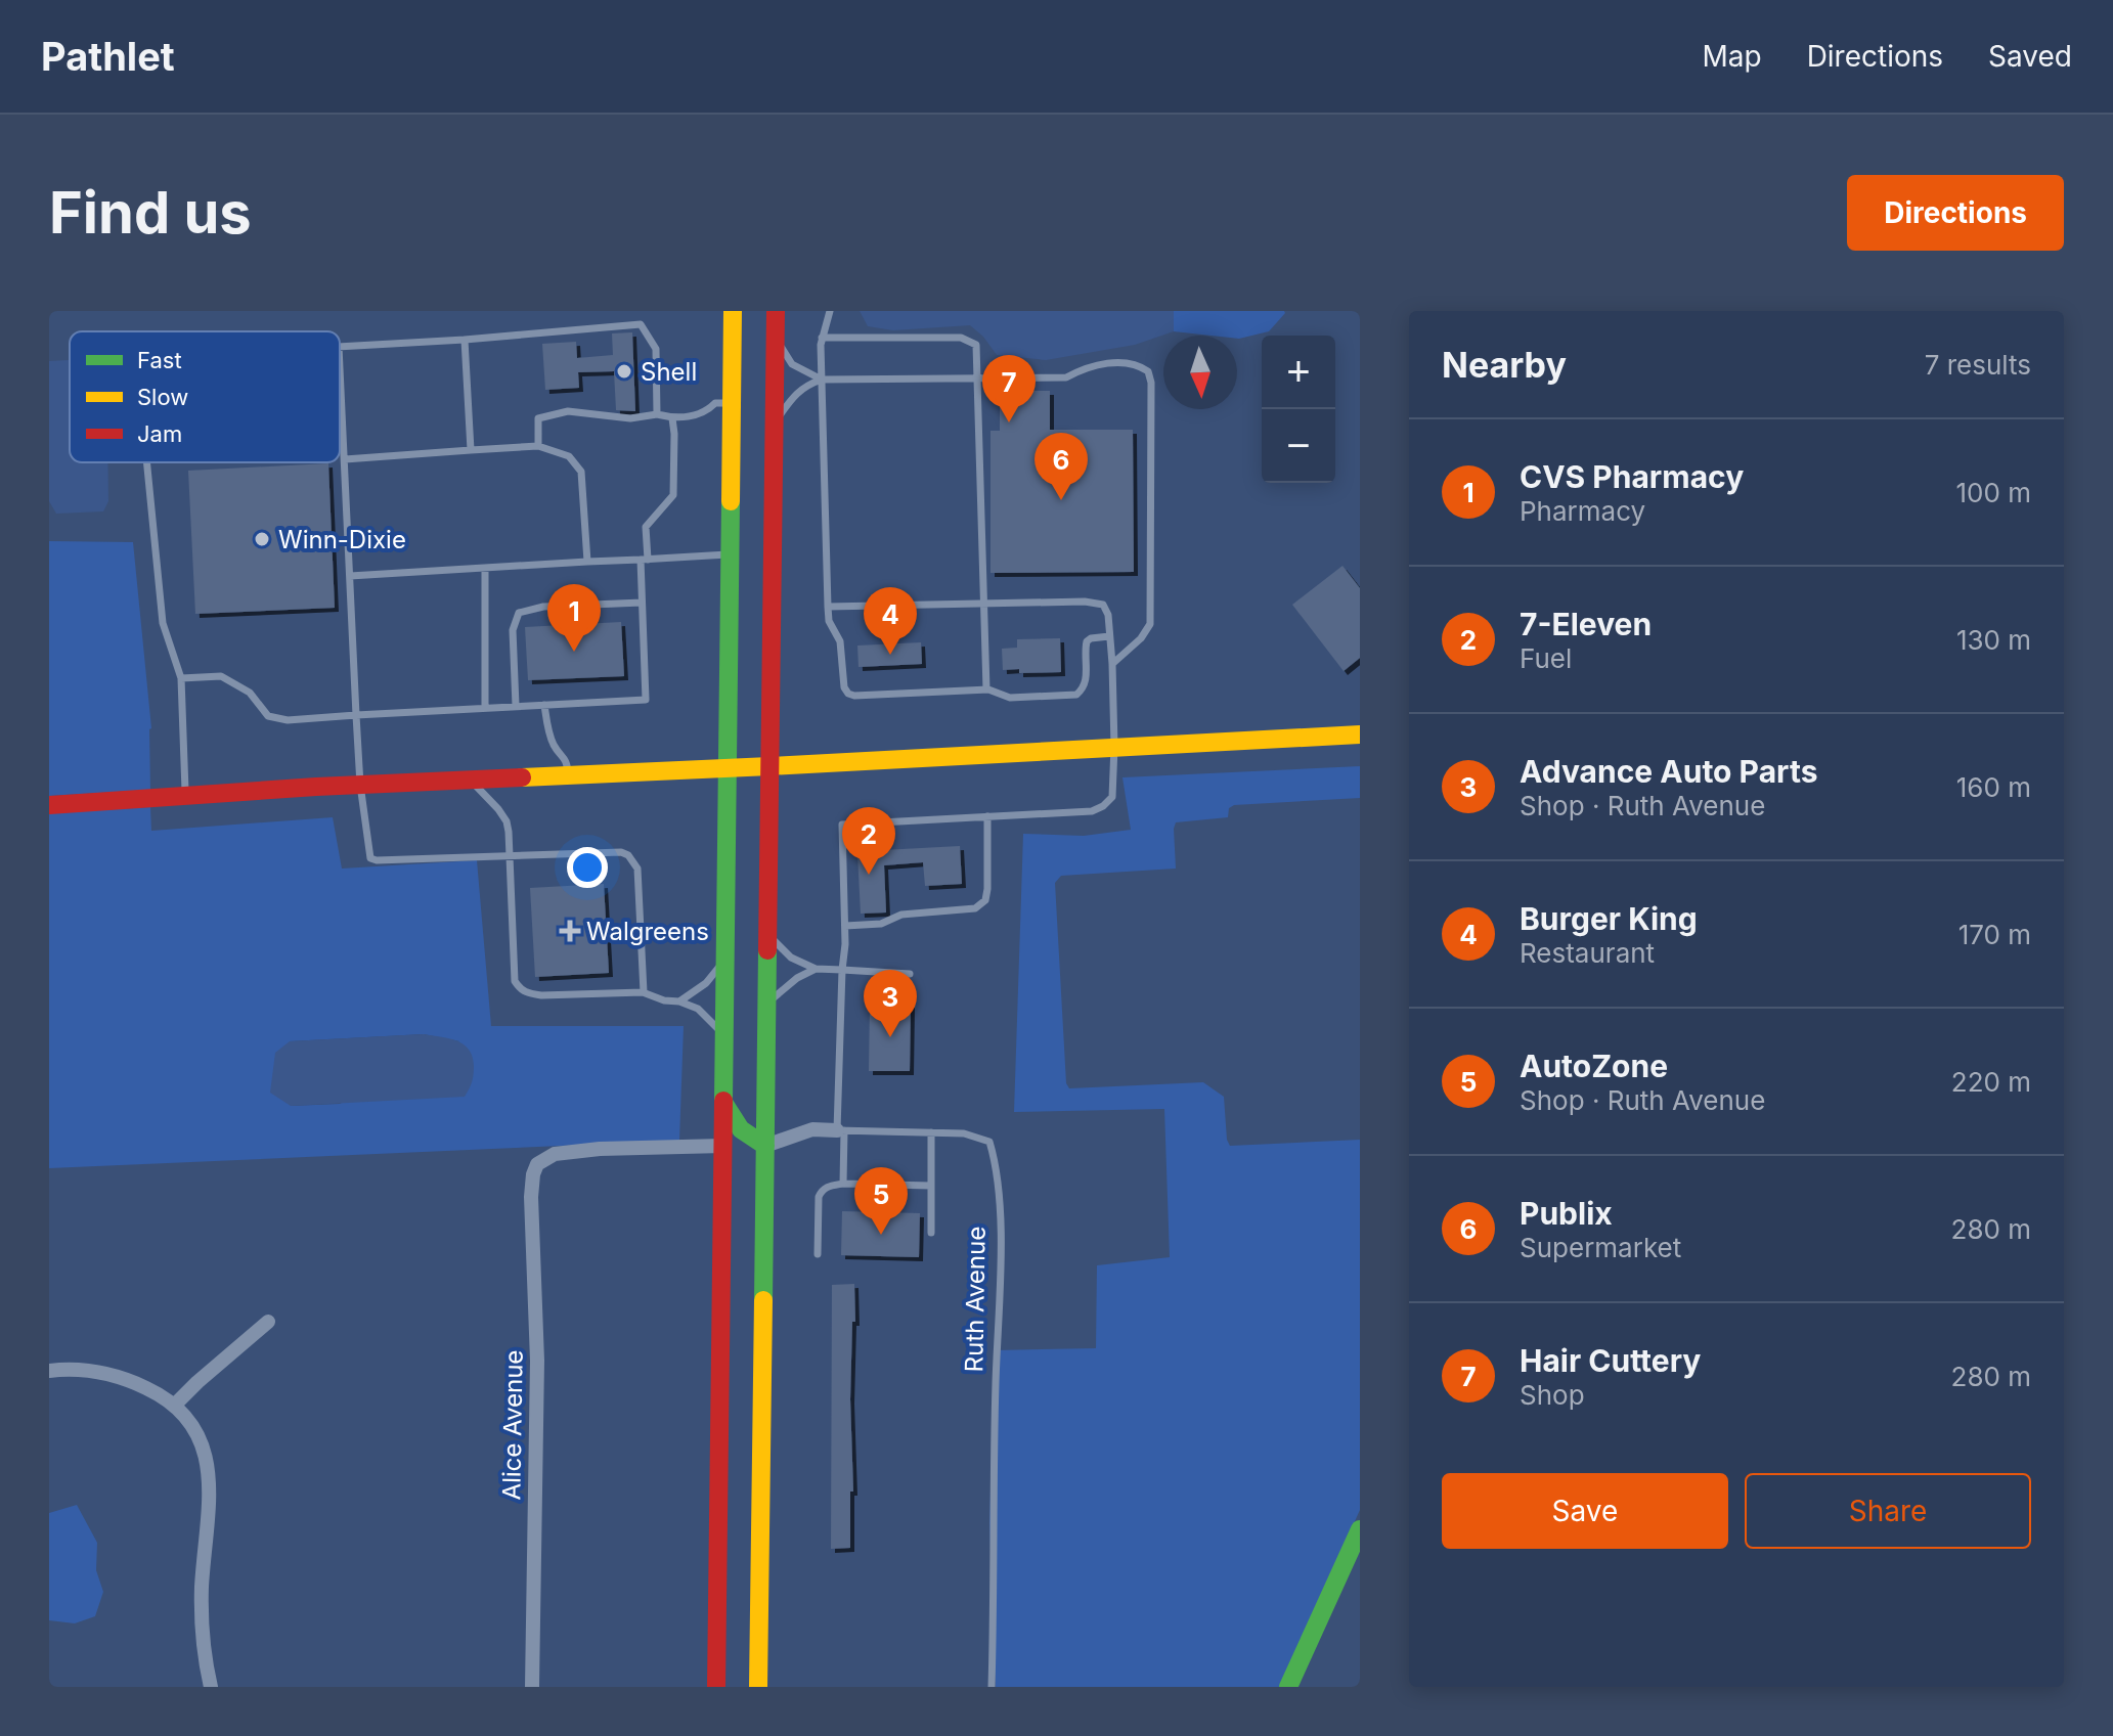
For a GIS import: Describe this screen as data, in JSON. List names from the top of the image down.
{
  "streets": {
    "street": ["Ruth Avenue", "Alice Avenue"]
  },
  "places": {
    "other": ["Shell", "Winn-Dixie"],
    "health": ["Walgreens"]
  },
  "legend": ["Fast", "Slow", "Jam"],
  "north": "bottom",
  "page": {
    "header": "Pathlet",
    "nav": ["Map", "Directions", "Saved"],
    "buttons": [
      "Directions",
      ["Save", "Share"]
    ],
    "title": "Find us",
    "heading": ["Nearby", "7 results"],
    "map_buttons": ["+", "−"],
    "pins": [
      "7",
      "6",
      "1",
      "4",
      "2",
      "3",
      "5"
    ],
    "list": [
      {
        "mark": "1",
        "name": "CVS Pharmacy",
        "note": "Pharmacy",
        "value": "100 m"
      },
      {
        "mark": "2",
        "name": "7-Eleven",
        "note": "Fuel",
        "value": "130 m"
      },
      {
        "mark": "3",
        "name": "Advance Auto Parts",
        "note": "Shop · Ruth Avenue",
        "value": "160 m"
      },
      {
        "mark": "4",
        "name": "Burger King",
        "note": "Restaurant",
        "value": "170 m"
      },
      {
        "mark": "5",
        "name": "AutoZone",
        "note": "Shop · Ruth Avenue",
        "value": "220 m"
      },
      {
        "mark": "6",
        "name": "Publix",
        "note": "Supermarket",
        "value": "280 m"
      },
      {
        "mark": "7",
        "name": "Hair Cuttery",
        "note": "Shop",
        "value": "280 m"
      }
    ]
  }
}
